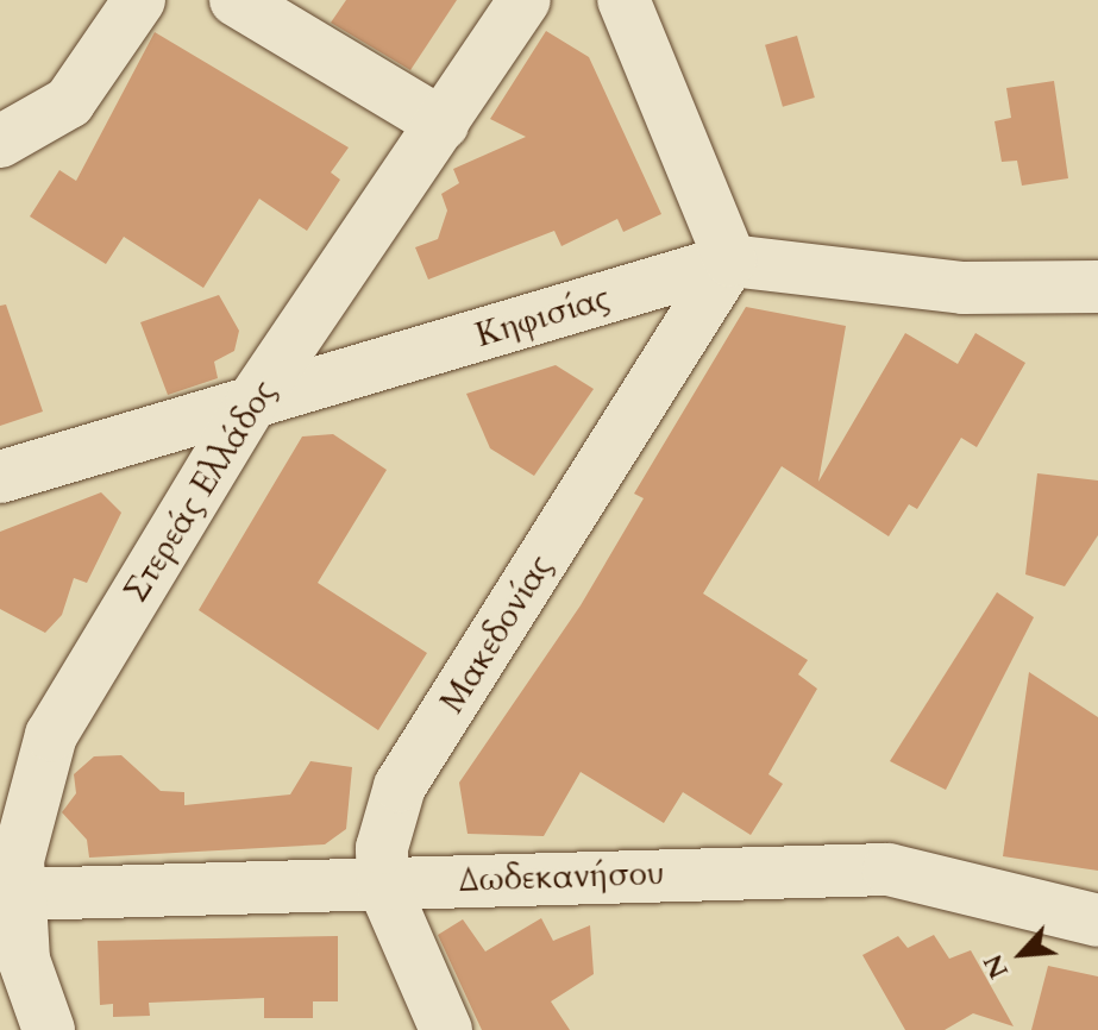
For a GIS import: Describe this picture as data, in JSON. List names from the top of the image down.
{
  "streets": {
    "street": [
      "Κηφισίας",
      "Στερεάς Ελλάδος",
      "Μακεδονίας",
      "Δωδεκανήσου"
    ]
  },
  "crossings": [
    ["Κηφισίας", "Στερεάς Ελλάδος"],
    ["Κηφισίας", "Μακεδονίας"],
    ["Στερεάς Ελλάδος", "Δωδεκανήσου"],
    ["Μακεδονίας", "Δωδεκανήσου"]
  ],
  "north": "bottom left"
}
